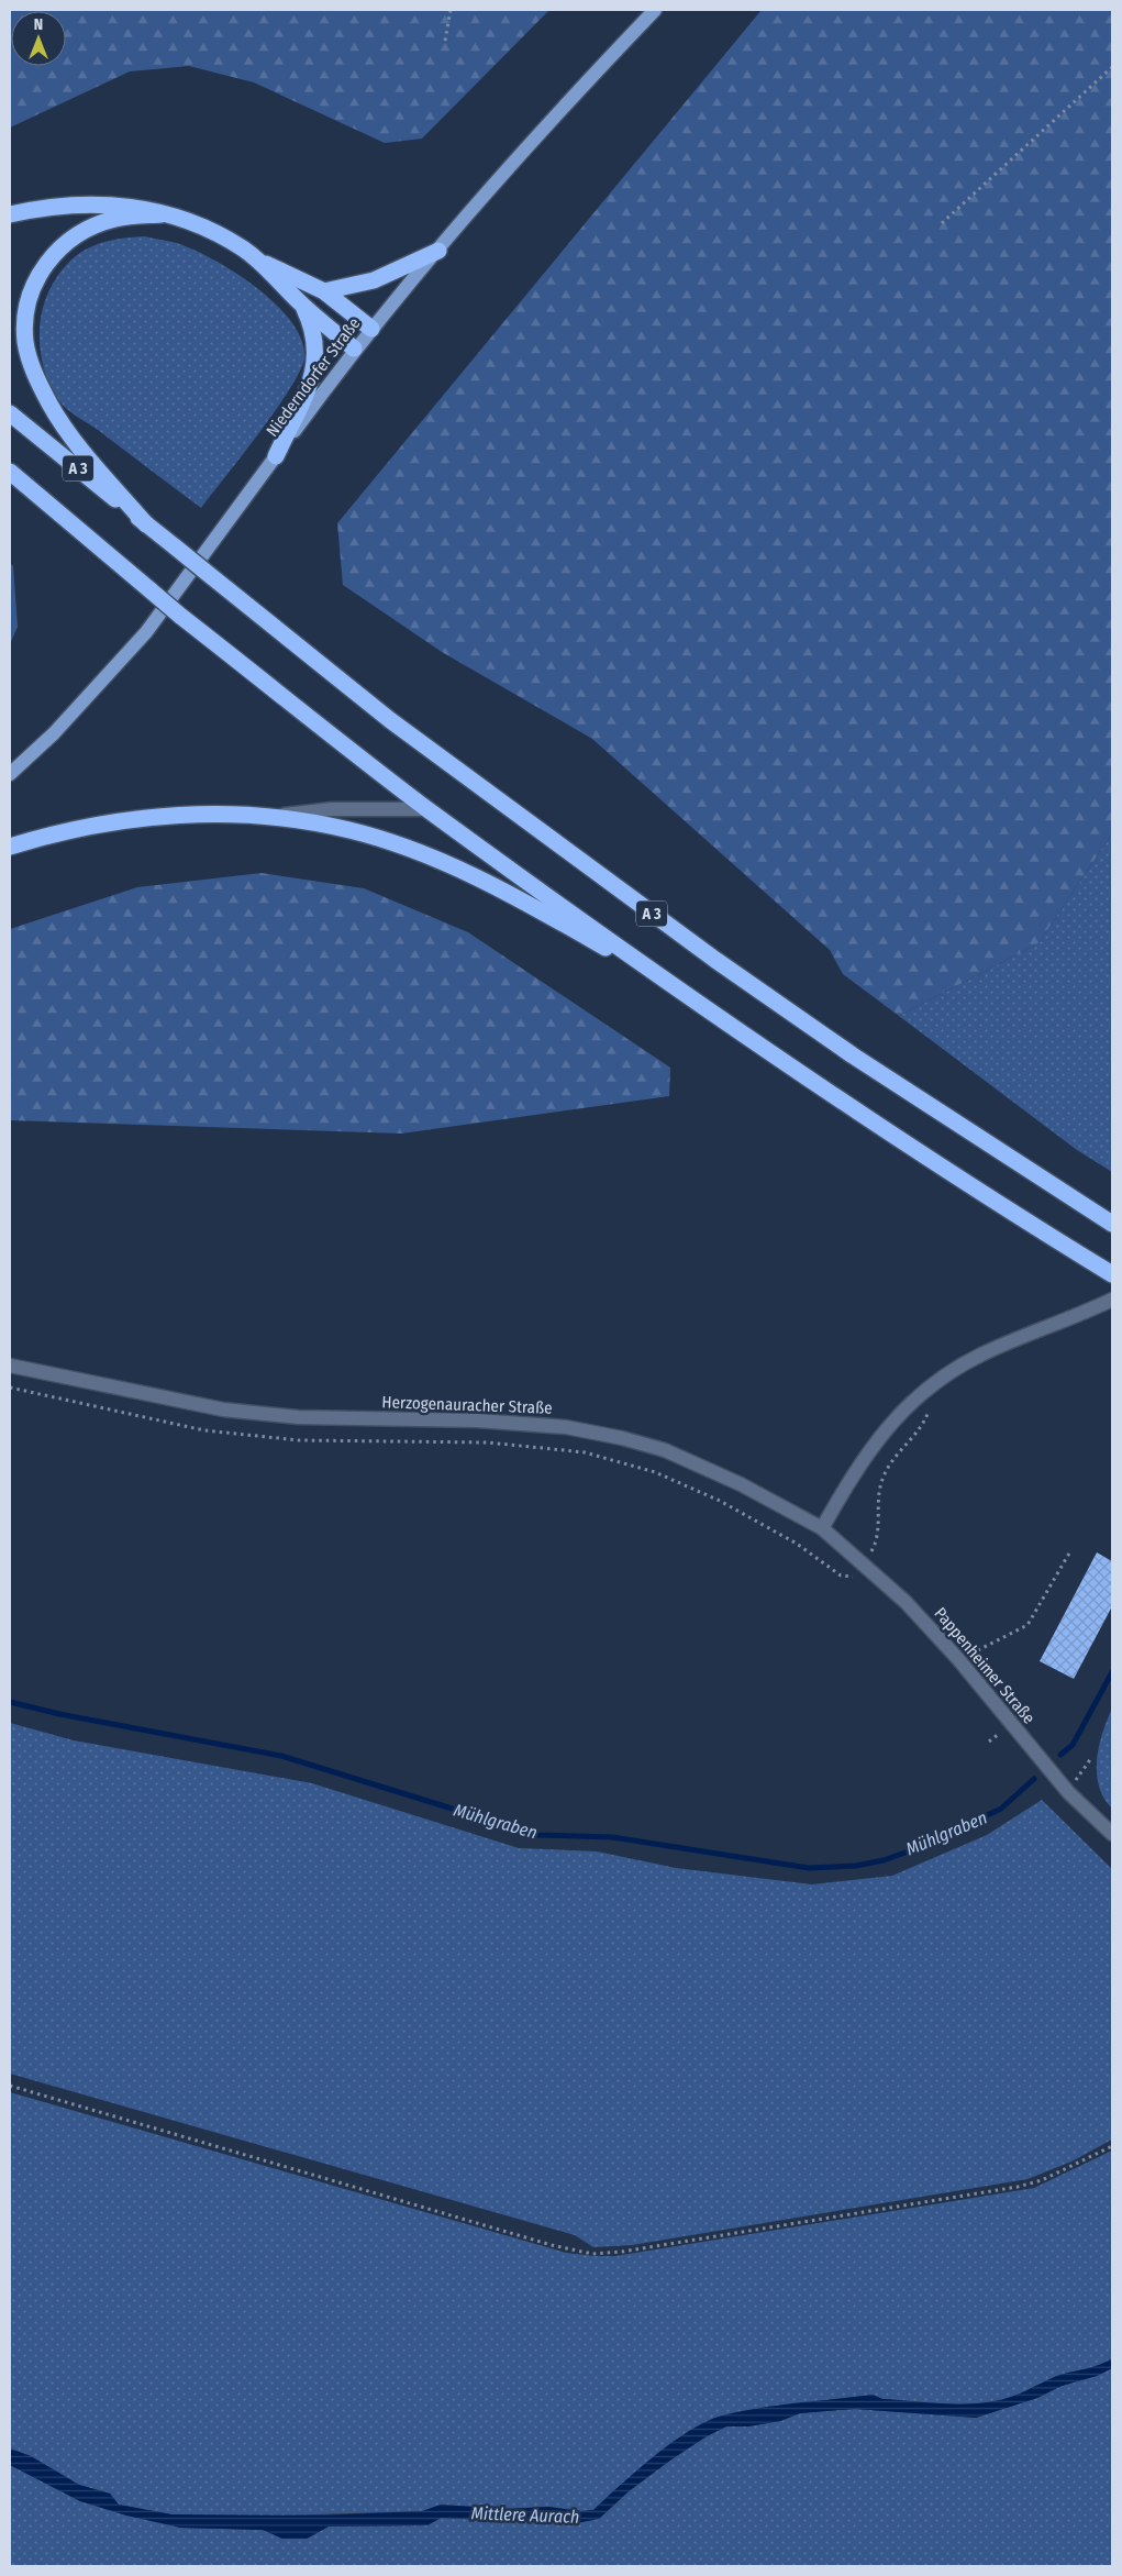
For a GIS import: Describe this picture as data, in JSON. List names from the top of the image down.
{
  "streets": {
    "highway": ["A 3"],
    "main road": ["Niederndorfer Straße"],
    "street": ["Herzogenauracher Straße", "Pappenheimer Straße"]
  },
  "crossings": [
    ["Herzogenauracher Straße", "Pappenheimer Straße"]
  ],
  "water": ["Mühlgraben", "Mittlere Aurach"],
  "north": "top"
}
